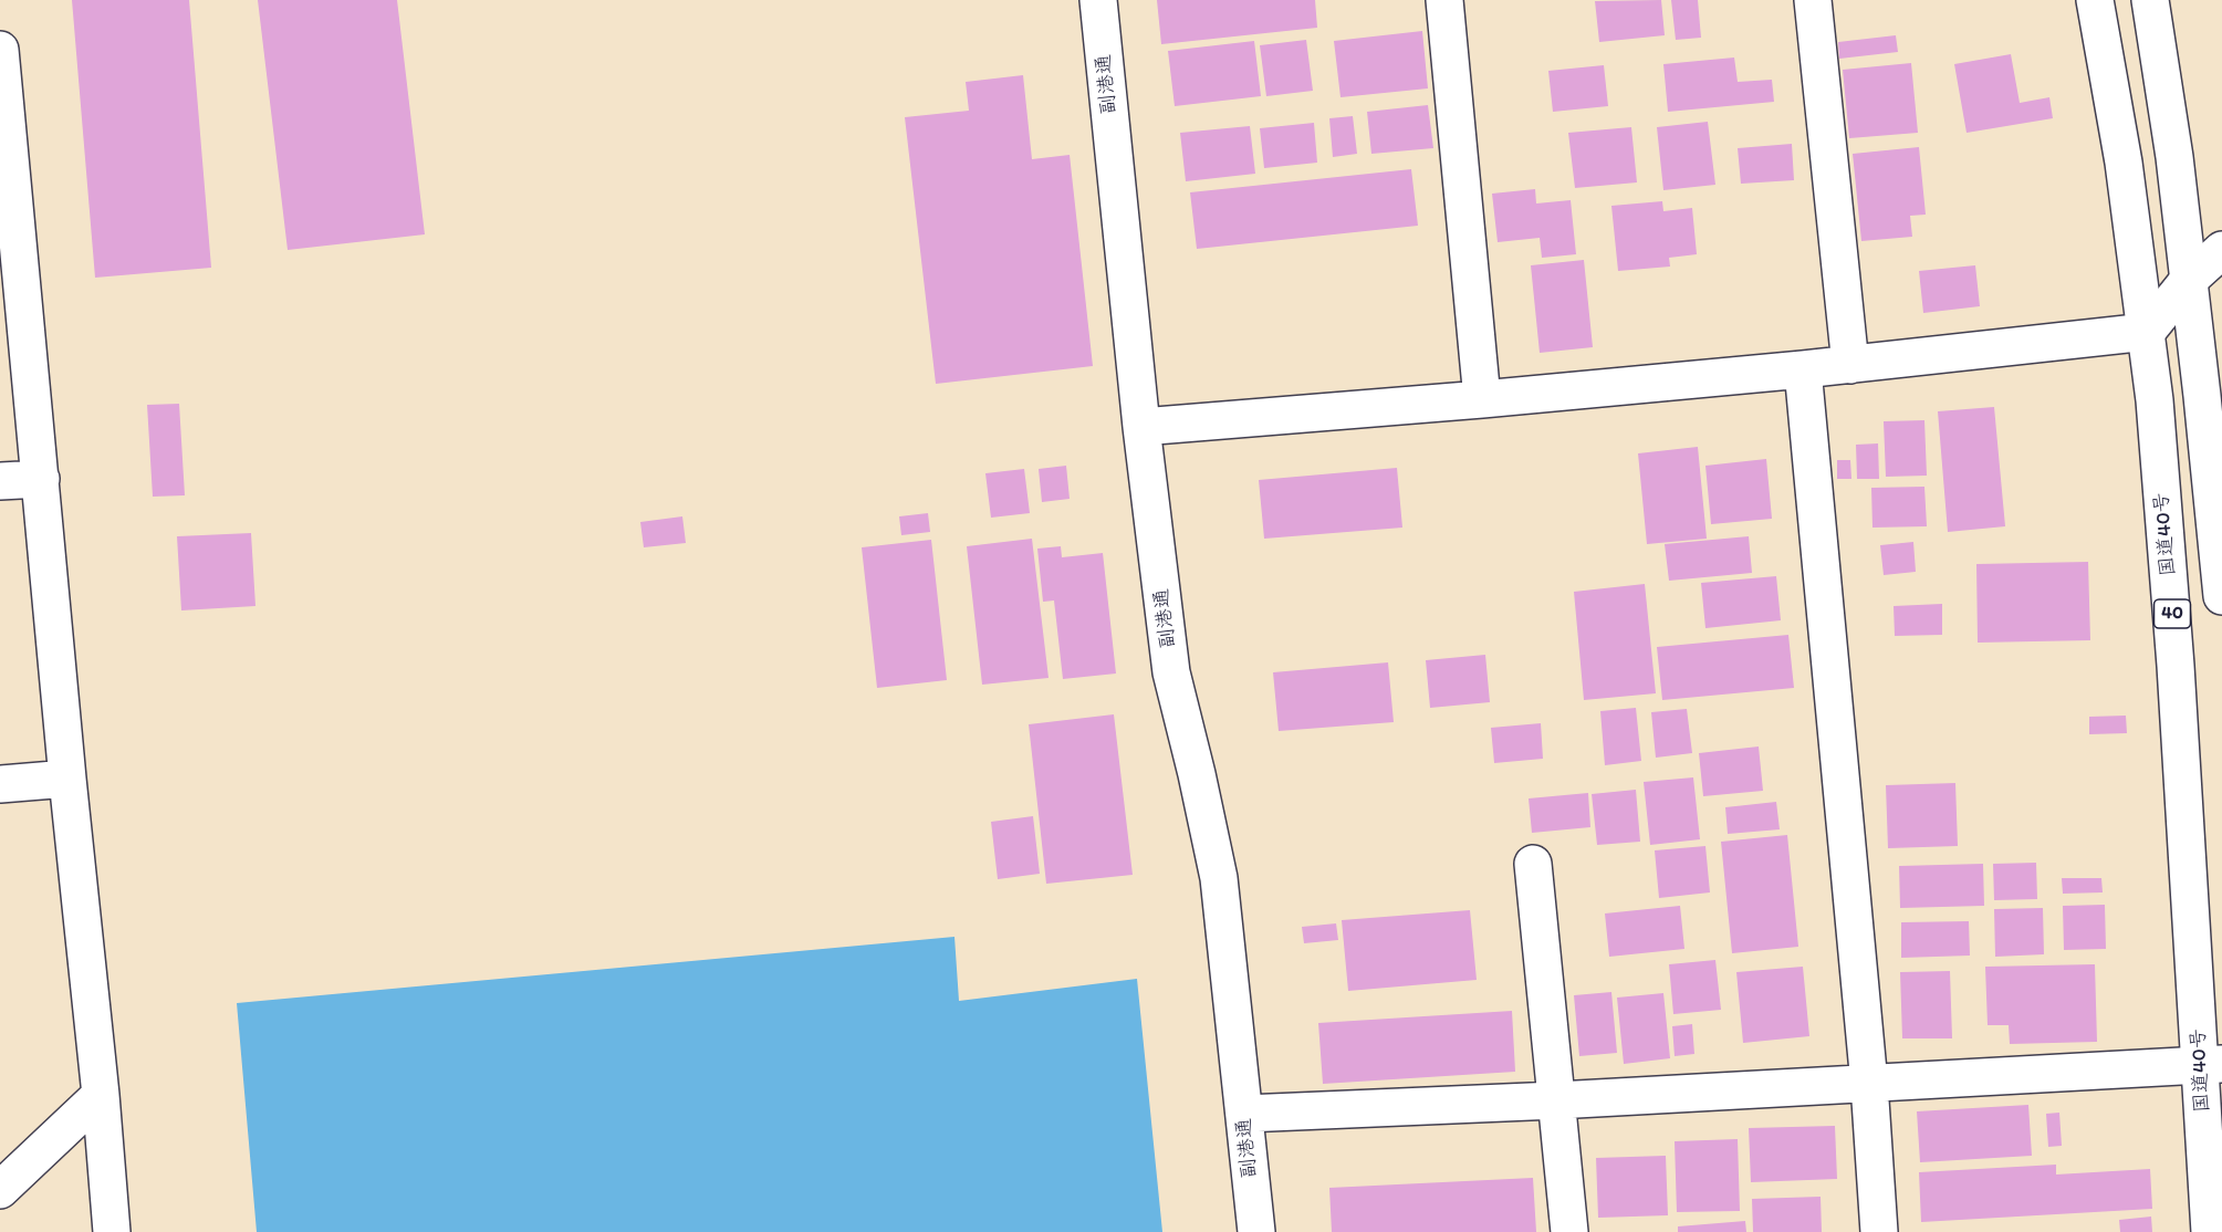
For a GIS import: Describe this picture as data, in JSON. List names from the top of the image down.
{
  "streets": {
    "main road": ["副港通", "国道40号", "40"]
  }
}
